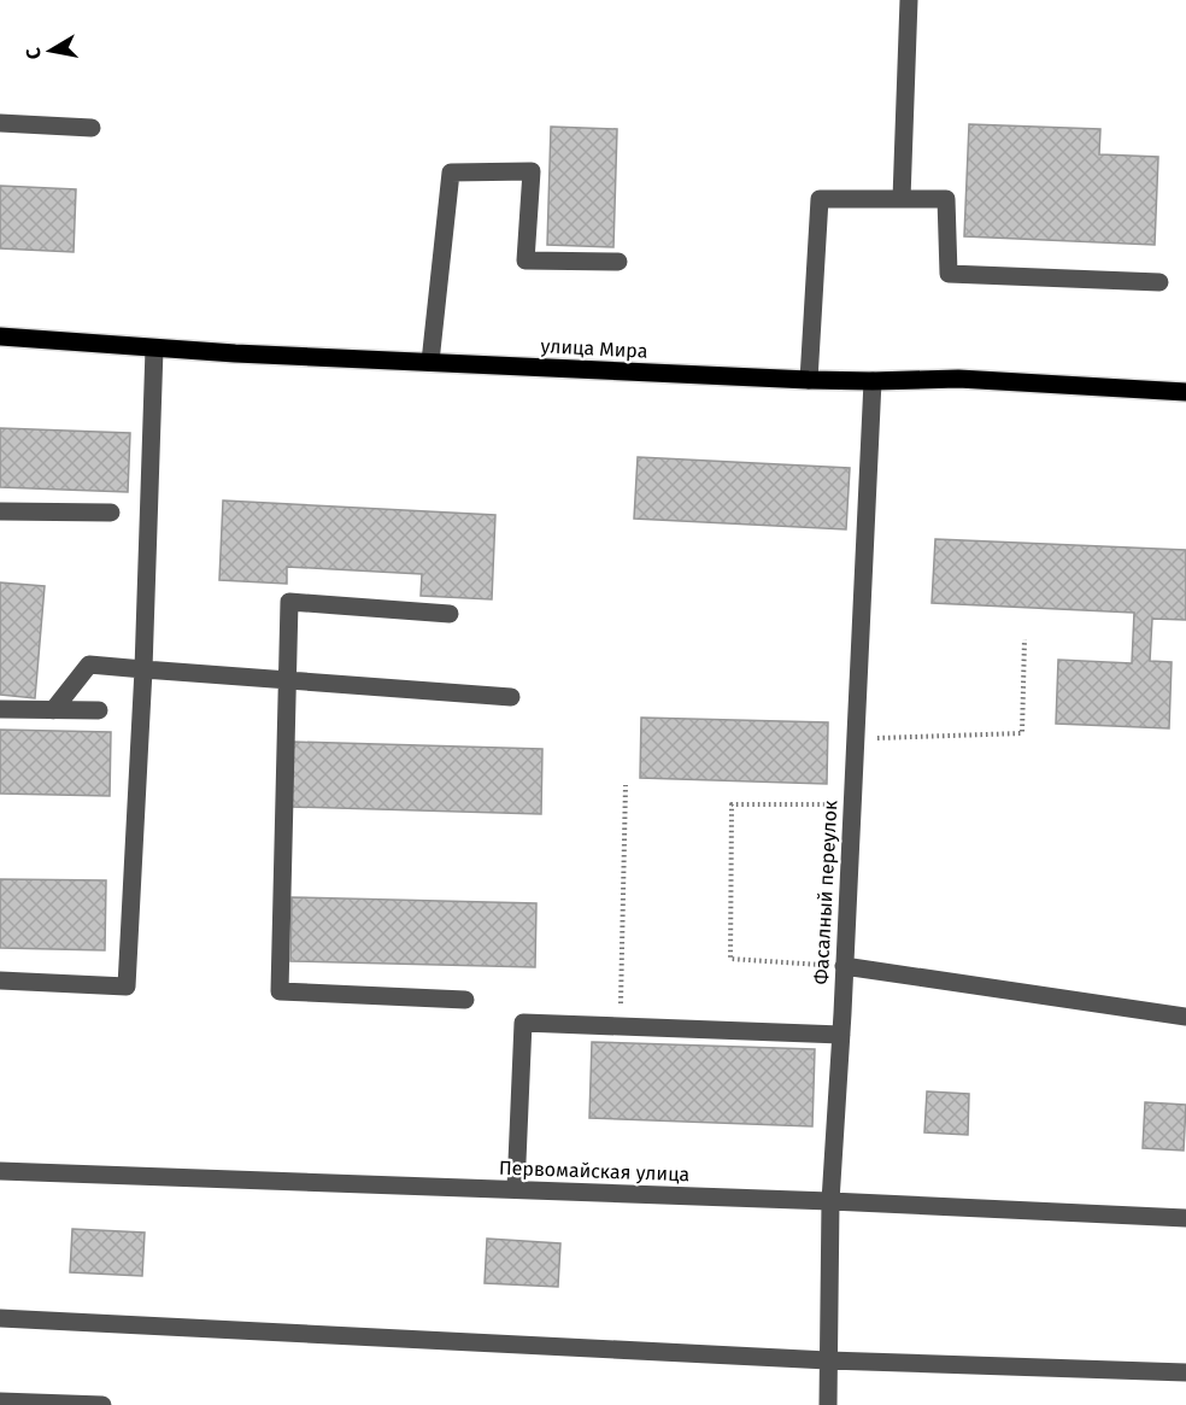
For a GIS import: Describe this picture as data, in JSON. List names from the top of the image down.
{
  "streets": {
    "main road": ["улица Мира"],
    "street": ["Фасалный переулок", "Первомайская улица"]
  },
  "crossings": [
    ["улица Мира", "Фасалный переулок"],
    ["Фасалный переулок", "Первомайская улица"]
  ],
  "north": "left"
}
